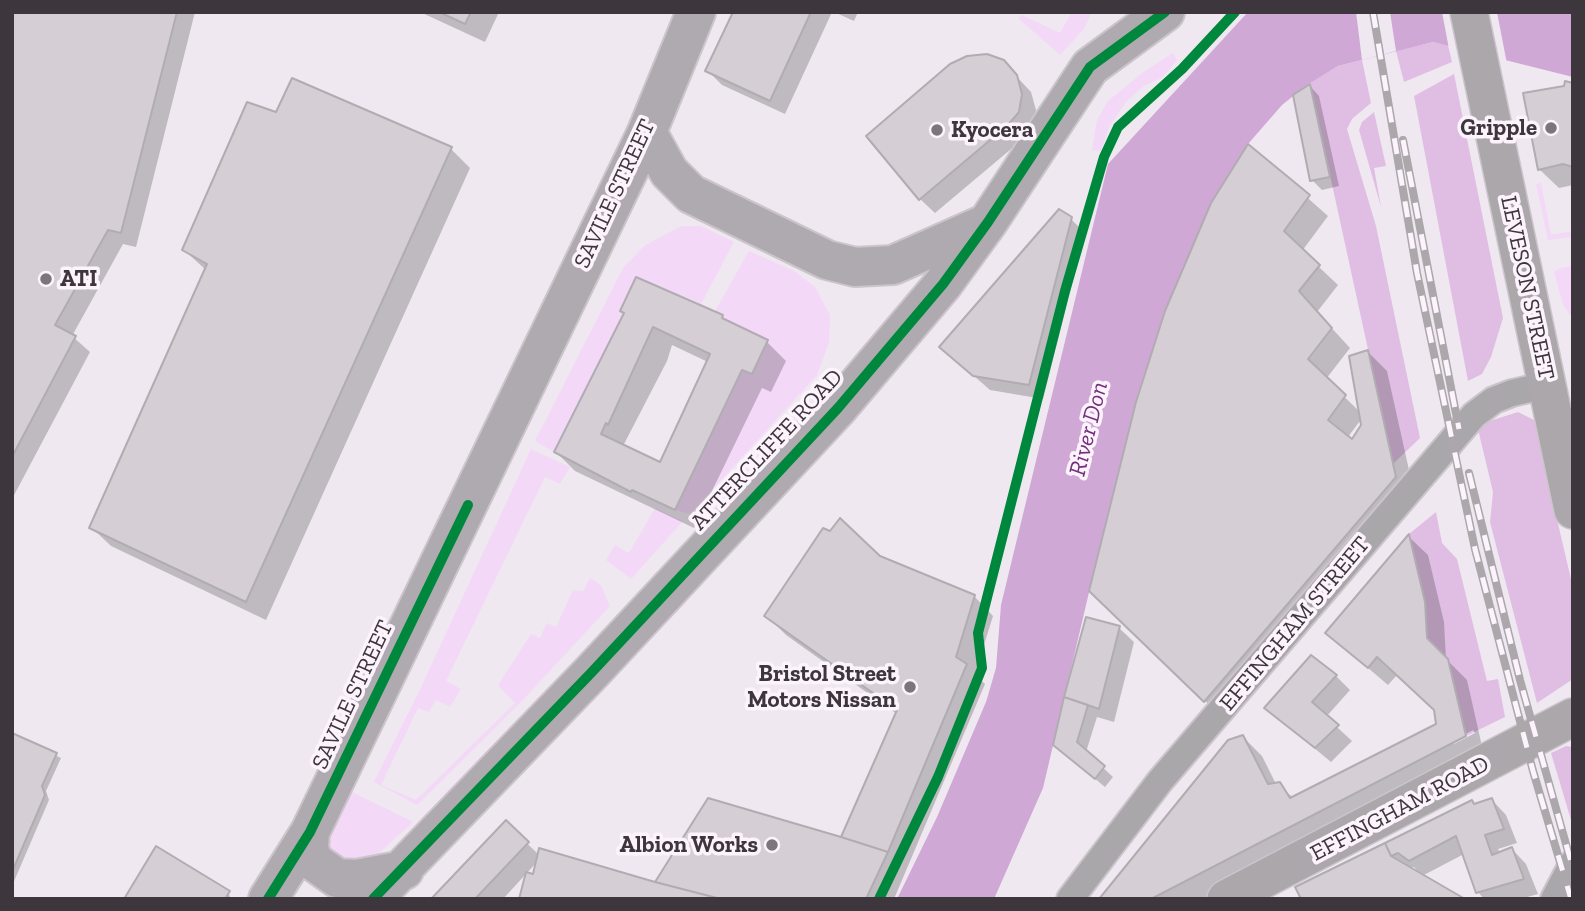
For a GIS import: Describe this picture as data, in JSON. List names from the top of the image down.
{
  "streets": {
    "main road": [
      "SAVILE STREET",
      "LEVESON STREET",
      "ATTERCLIFFE ROAD",
      "EFFINGHAM ROAD"
    ],
    "street": ["EFFINGHAM STREET"]
  },
  "crossings": [
    ["LEVESON STREET", "EFFINGHAM STREET"]
  ],
  "water": ["River Don"],
  "places": [
    "Gripple",
    "Kyocera",
    "ATI",
    "Bristol Street Motors Nissan",
    "Albion Works"
  ]
}
